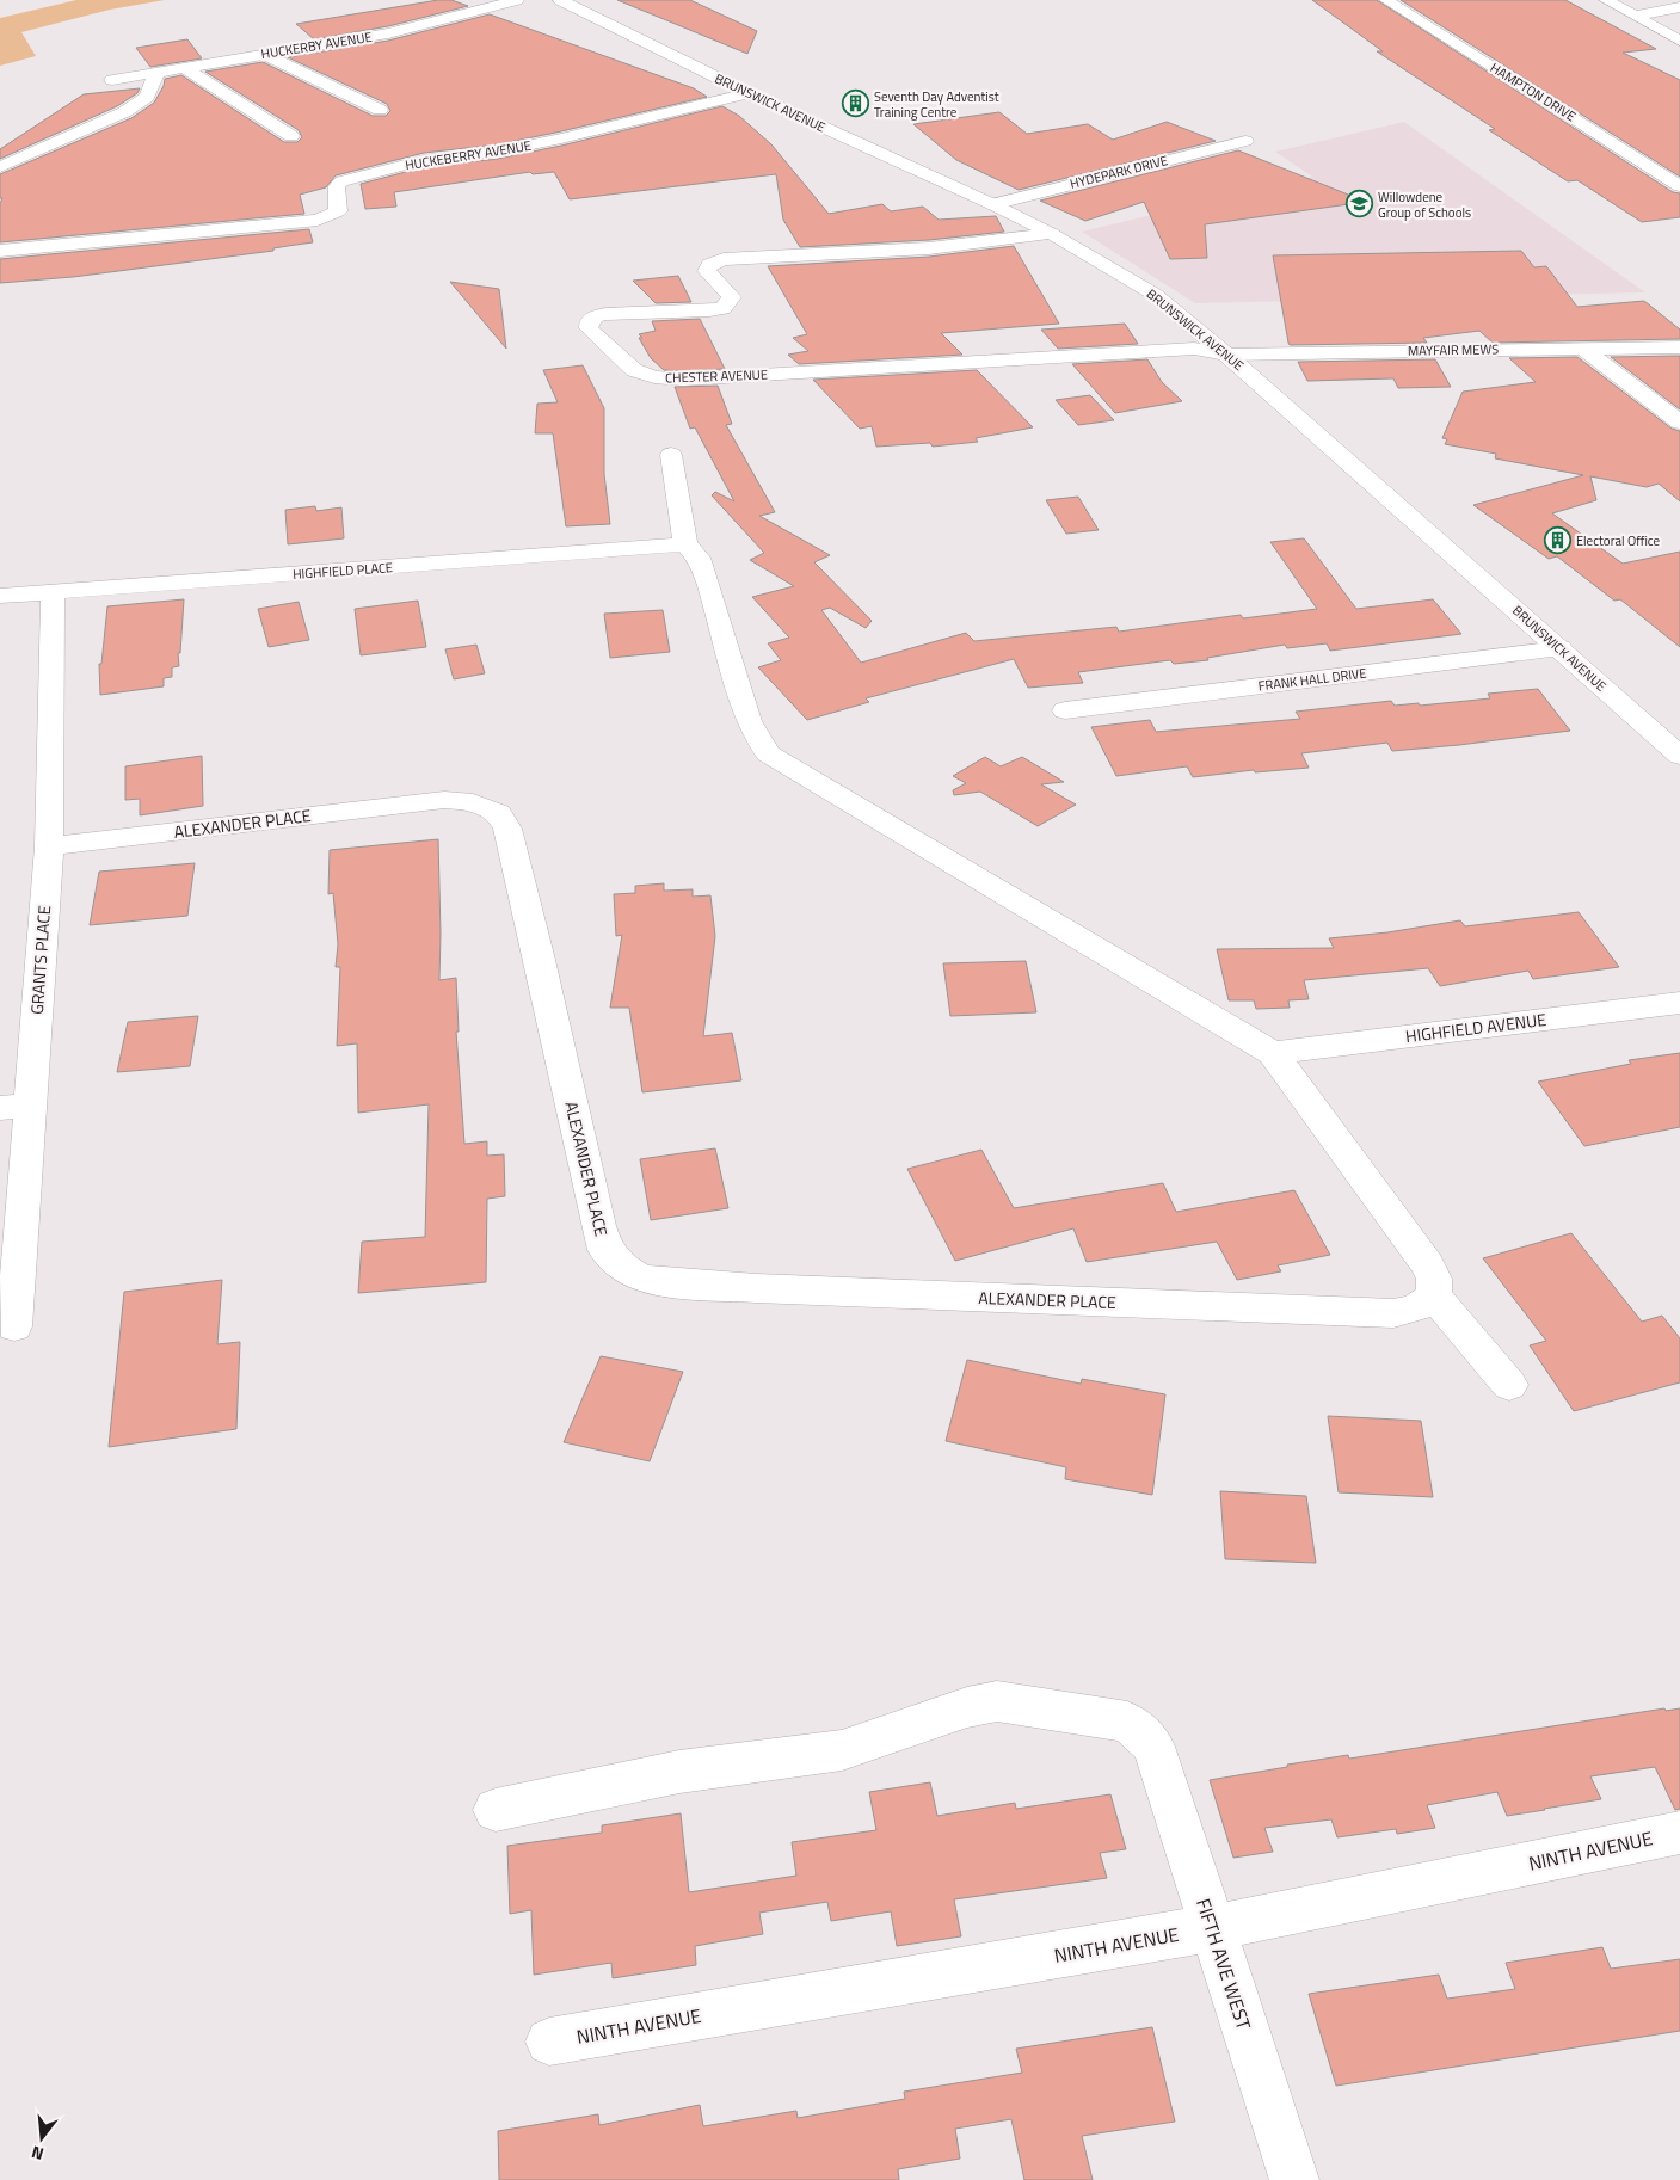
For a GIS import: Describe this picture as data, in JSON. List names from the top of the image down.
{
  "streets": {
    "street": [
      "HUCKERBY AVENUE",
      "HAMPTON DRIVE",
      "BRUNSWICK AVENUE",
      "HUCKEBERRY AVENUE",
      "HYDEPARK DRIVE",
      "MAYFAIR MEWS",
      "CHESTER AVENUE",
      "HIGHFIELD PLACE",
      "FRANK HALL DRIVE",
      "ALEXANDER PLACE",
      "GRANTS PLACE",
      "HIGHFIELD AVENUE",
      "NINTH AVENUE",
      "FIFTH AVE WEST"
    ]
  },
  "crossings": [
    ["BRUNSWICK AVENUE", "HUCKEBERRY AVENUE"],
    ["BRUNSWICK AVENUE", "HYDEPARK DRIVE"],
    ["BRUNSWICK AVENUE", "MAYFAIR MEWS"],
    ["BRUNSWICK AVENUE", "CHESTER AVENUE"],
    ["BRUNSWICK AVENUE", "FRANK HALL DRIVE"],
    ["MAYFAIR MEWS", "CHESTER AVENUE"],
    ["HIGHFIELD PLACE", "GRANTS PLACE"],
    ["ALEXANDER PLACE", "GRANTS PLACE"],
    ["NINTH AVENUE", "FIFTH AVE WEST"]
  ],
  "places": {
    "building": ["Seventh Day Adventist Training Centre", "Electoral Office"],
    "school or university": ["Willowdene Group of Schools"]
  },
  "north": "bottom"
}
